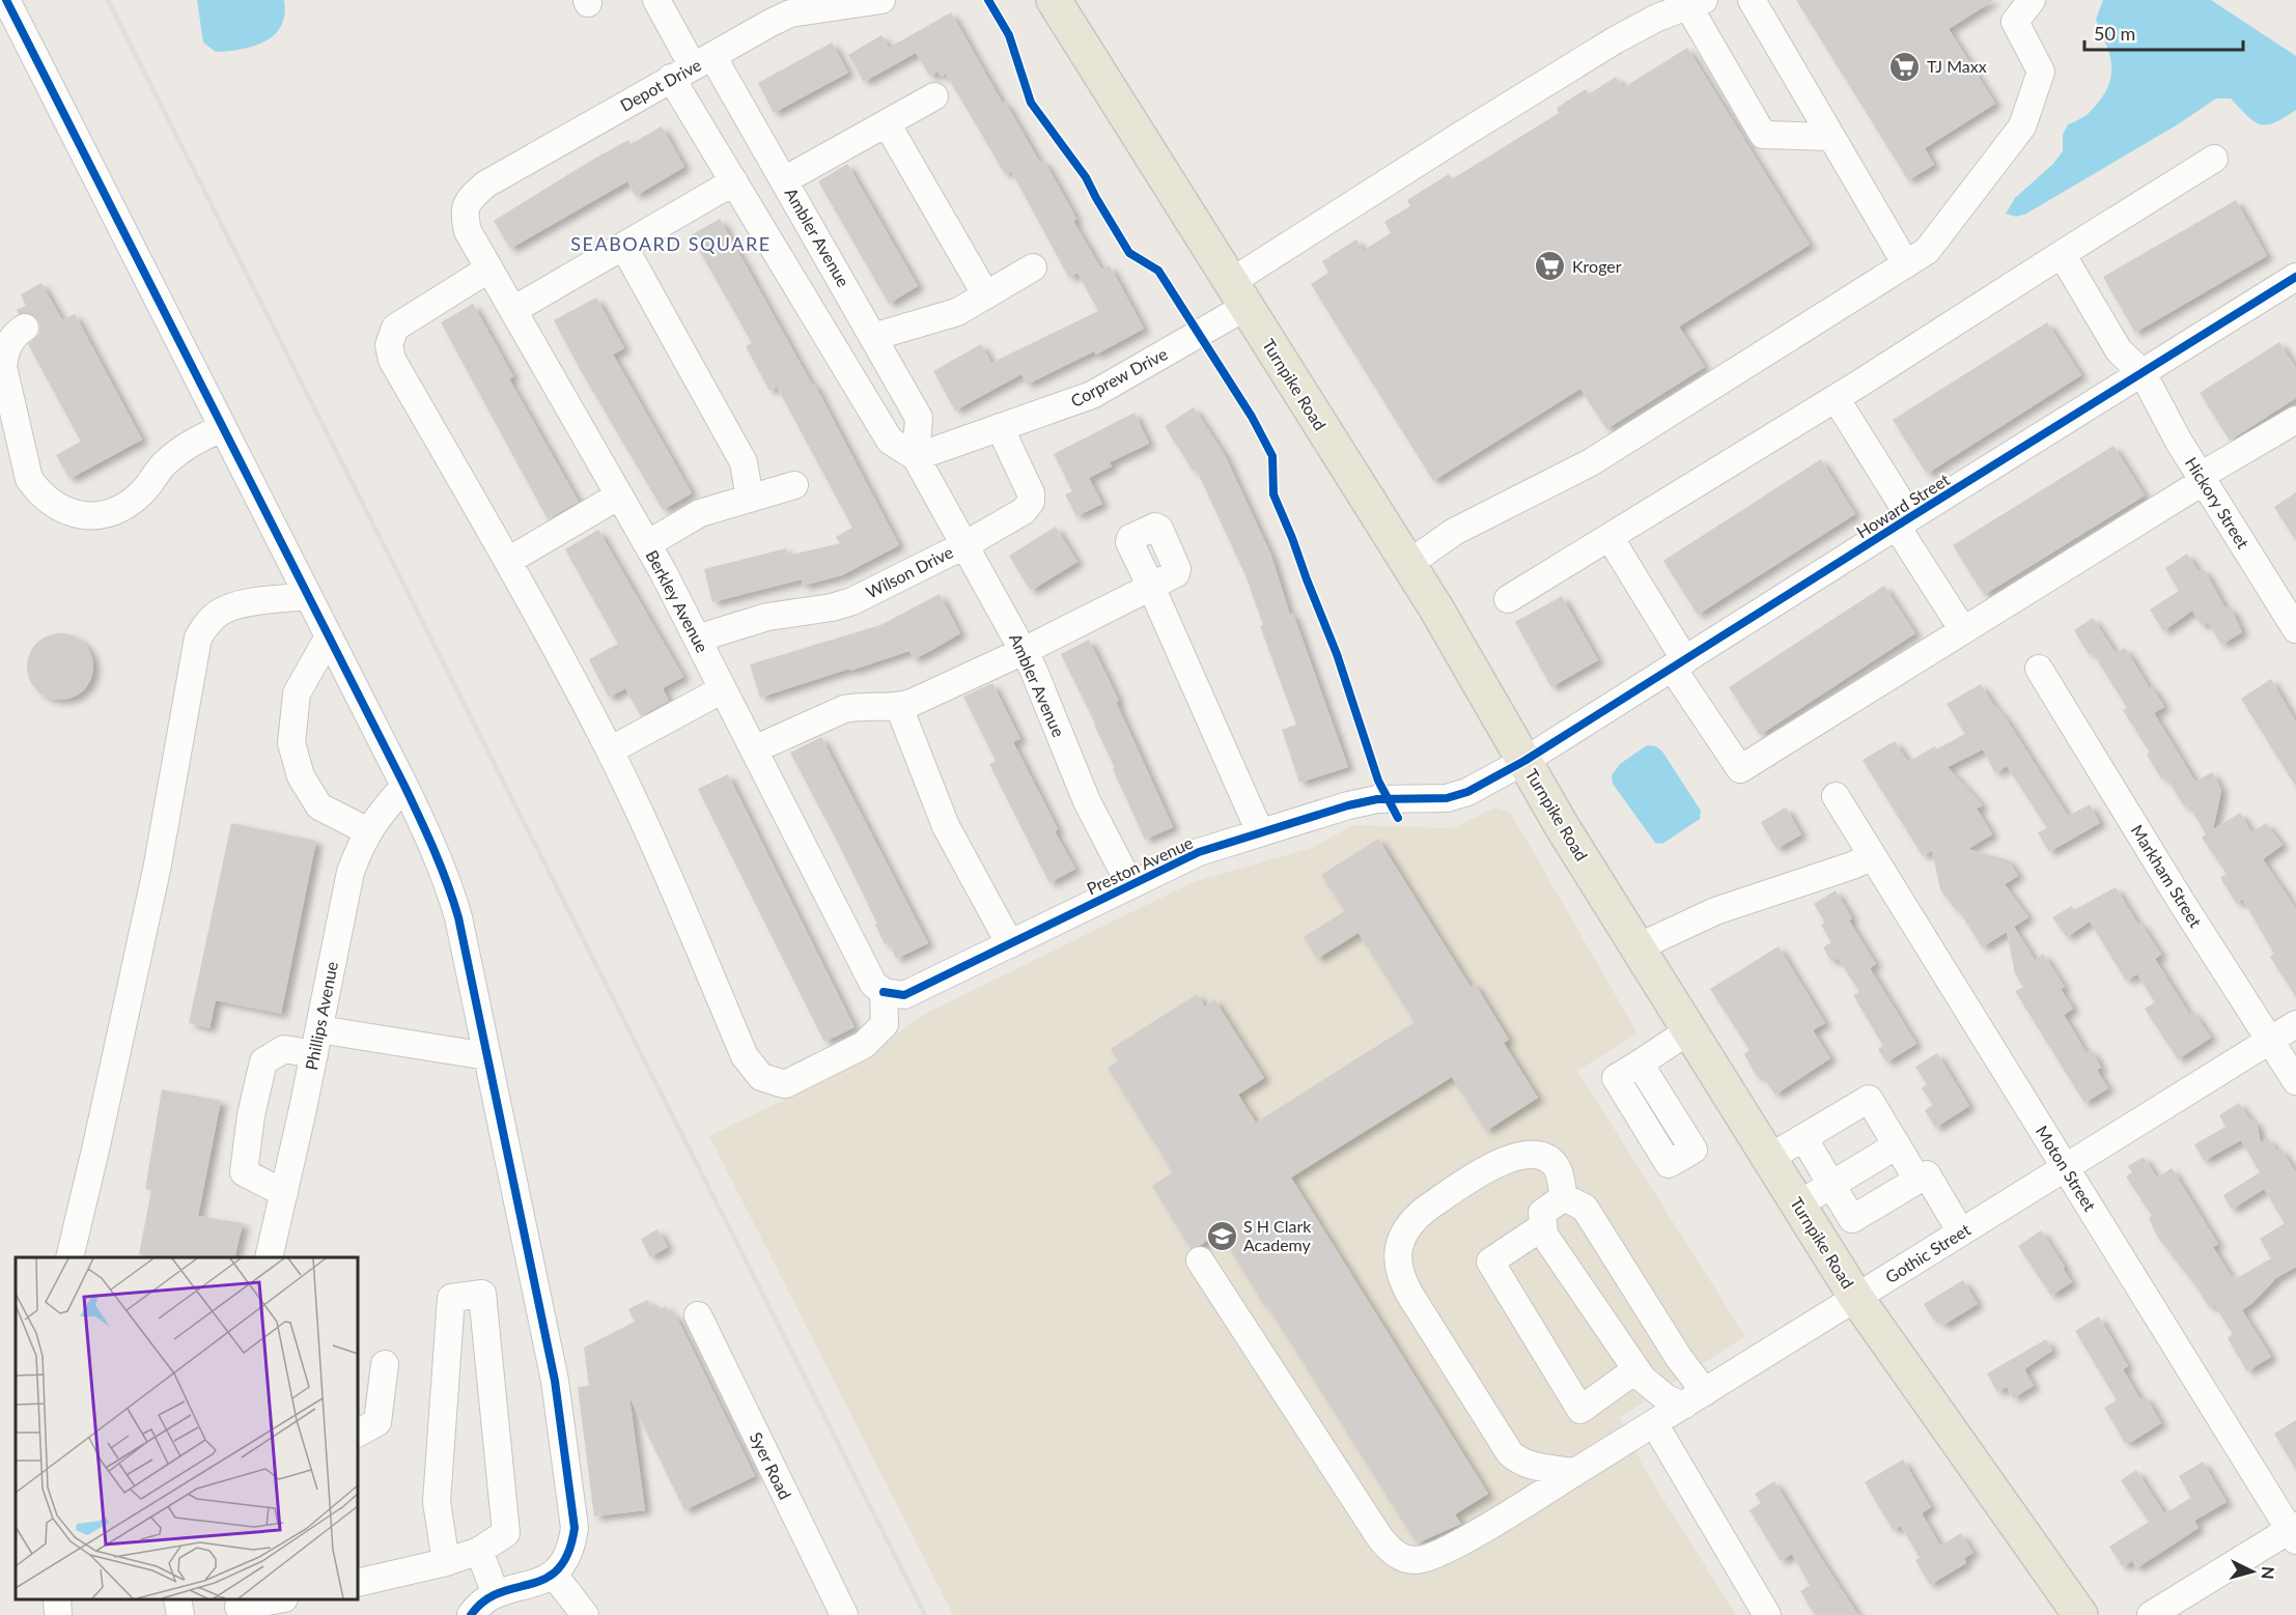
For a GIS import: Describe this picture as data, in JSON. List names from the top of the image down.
{
  "streets": {
    "main road": ["Turnpike Road"],
    "street": [
      "Depot Drive",
      "Ambler Avenue",
      "Corprew Drive",
      "Hickory Street",
      "Howard Street",
      "Wilson Drive",
      "Berkley Avenue",
      "Preston Avenue",
      "Markham Street",
      "Phillips Avenue",
      "Moton Street",
      "Gothic Street",
      "Syer Road"
    ]
  },
  "crossings": [
    ["Depot Drive", "Ambler Avenue"],
    ["Depot Drive", "Berkley Avenue"],
    ["Ambler Avenue", "Corprew Drive"],
    ["Ambler Avenue", "Wilson Drive"],
    ["Ambler Avenue", "Preston Avenue"],
    ["Corprew Drive", "Turnpike Road"],
    ["Corprew Drive", "Wilson Drive"],
    ["Turnpike Road", "Howard Street"],
    ["Turnpike Road", "Preston Avenue"],
    ["Turnpike Road", "Gothic Street"],
    ["Hickory Street", "Howard Street"],
    ["Howard Street", "Preston Avenue"],
    ["Wilson Drive", "Berkley Avenue"],
    ["Berkley Avenue", "Preston Avenue"],
    ["Markham Street", "Gothic Street"],
    ["Moton Street", "Gothic Street"]
  ],
  "districts": ["SEABOARD SQUARE"],
  "places": {
    "supermarket": ["TJ Maxx", "Kroger"],
    "school or university": ["S H Clark Academy"]
  },
  "scale_bar": "50 m",
  "north": "right"
}
